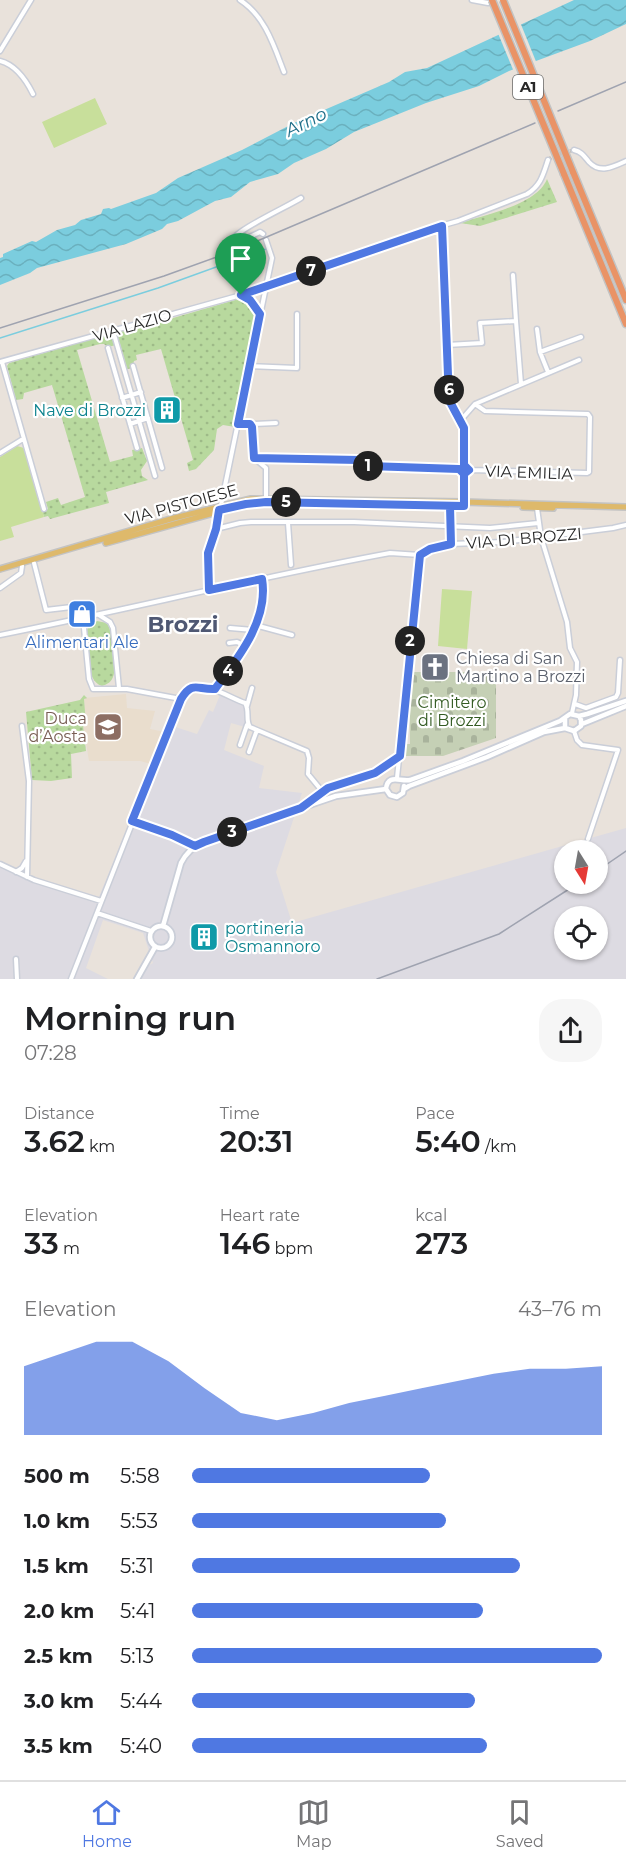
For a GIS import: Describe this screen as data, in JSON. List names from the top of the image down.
{
  "streets": {
    "highway": ["A1"],
    "main road": ["VIA PISTOIESE"],
    "street": ["VIA LAZIO", "VIA EMILIA", "VIA DI BROZZI"]
  },
  "districts": ["Brozzi"],
  "water": ["Arno"],
  "parks": ["Cimitero di Brozzi"],
  "places": {
    "building": ["Nave di Brozzi", "portineria Osmannoro"],
    "shop": ["Alimentari Ale"],
    "church": ["Chiesa di San Martino a Brozzi"],
    "school or university": ["Duca d’Aosta"]
  },
  "north": "bottom",
  "page": {
    "pins": [
      "7",
      "6",
      "1",
      "5",
      "2",
      "4",
      "3"
    ],
    "heading": ["Morning run", "07:28"],
    "stats": [
      ["Distance", "3.62 km"],
      ["Time", "20:31"],
      ["Pace", "5:40 /km"],
      ["Elevation", "33 m"],
      ["Heart rate", "146 bpm"],
      ["kcal", "273"]
    ],
    "chart": ["Elevation", "43–76 m"],
    "list": [
      {
        "name": "500 m",
        "note": "5:58"
      },
      {
        "name": "1.0 km",
        "note": "5:53"
      },
      {
        "name": "1.5 km",
        "note": "5:31"
      },
      {
        "name": "2.0 km",
        "note": "5:41"
      },
      {
        "name": "2.5 km",
        "note": "5:13"
      },
      {
        "name": "3.0 km",
        "note": "5:44"
      },
      {
        "name": "3.5 km",
        "note": "5:40"
      }
    ],
    "tabs": ["Home", "Map", "Saved"]
  }
}
